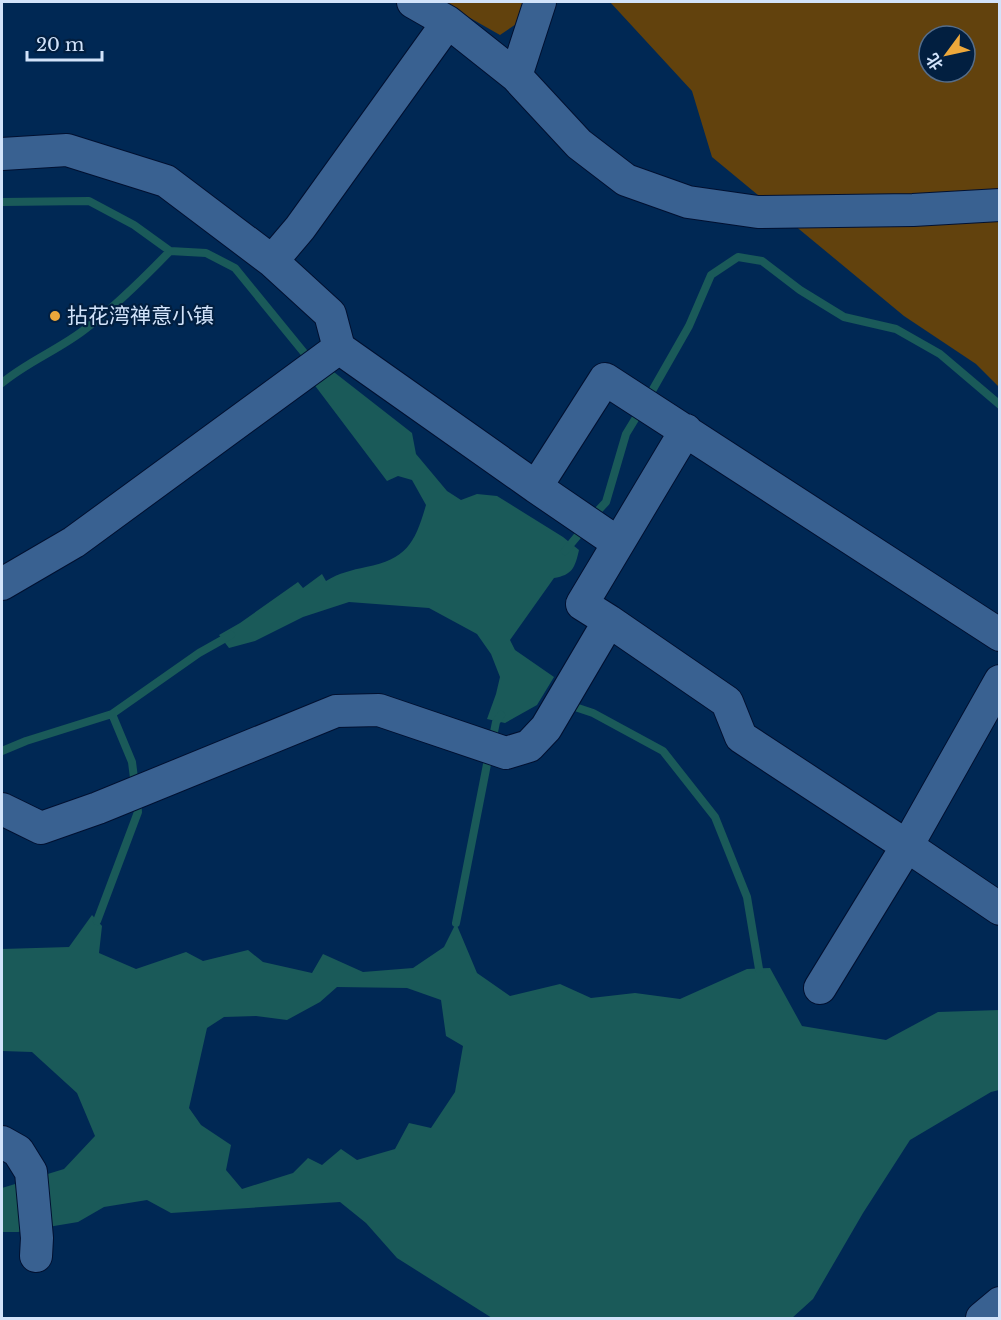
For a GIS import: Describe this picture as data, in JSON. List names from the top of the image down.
{
  "places": ["拈花湾禅意小镇"],
  "scale_bar": "20 m",
  "north": "bottom left"
}
